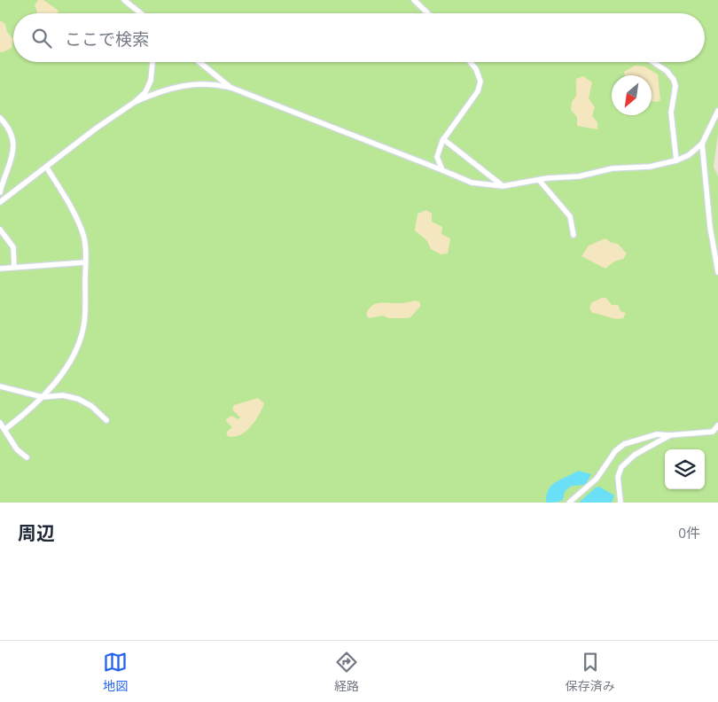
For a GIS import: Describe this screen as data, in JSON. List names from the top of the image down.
{
  "north": "bottom left",
  "page": {
    "search": "ここで検索",
    "heading": ["周辺", "0件"],
    "nav": ["地図", "経路", "保存済み"]
  }
}
